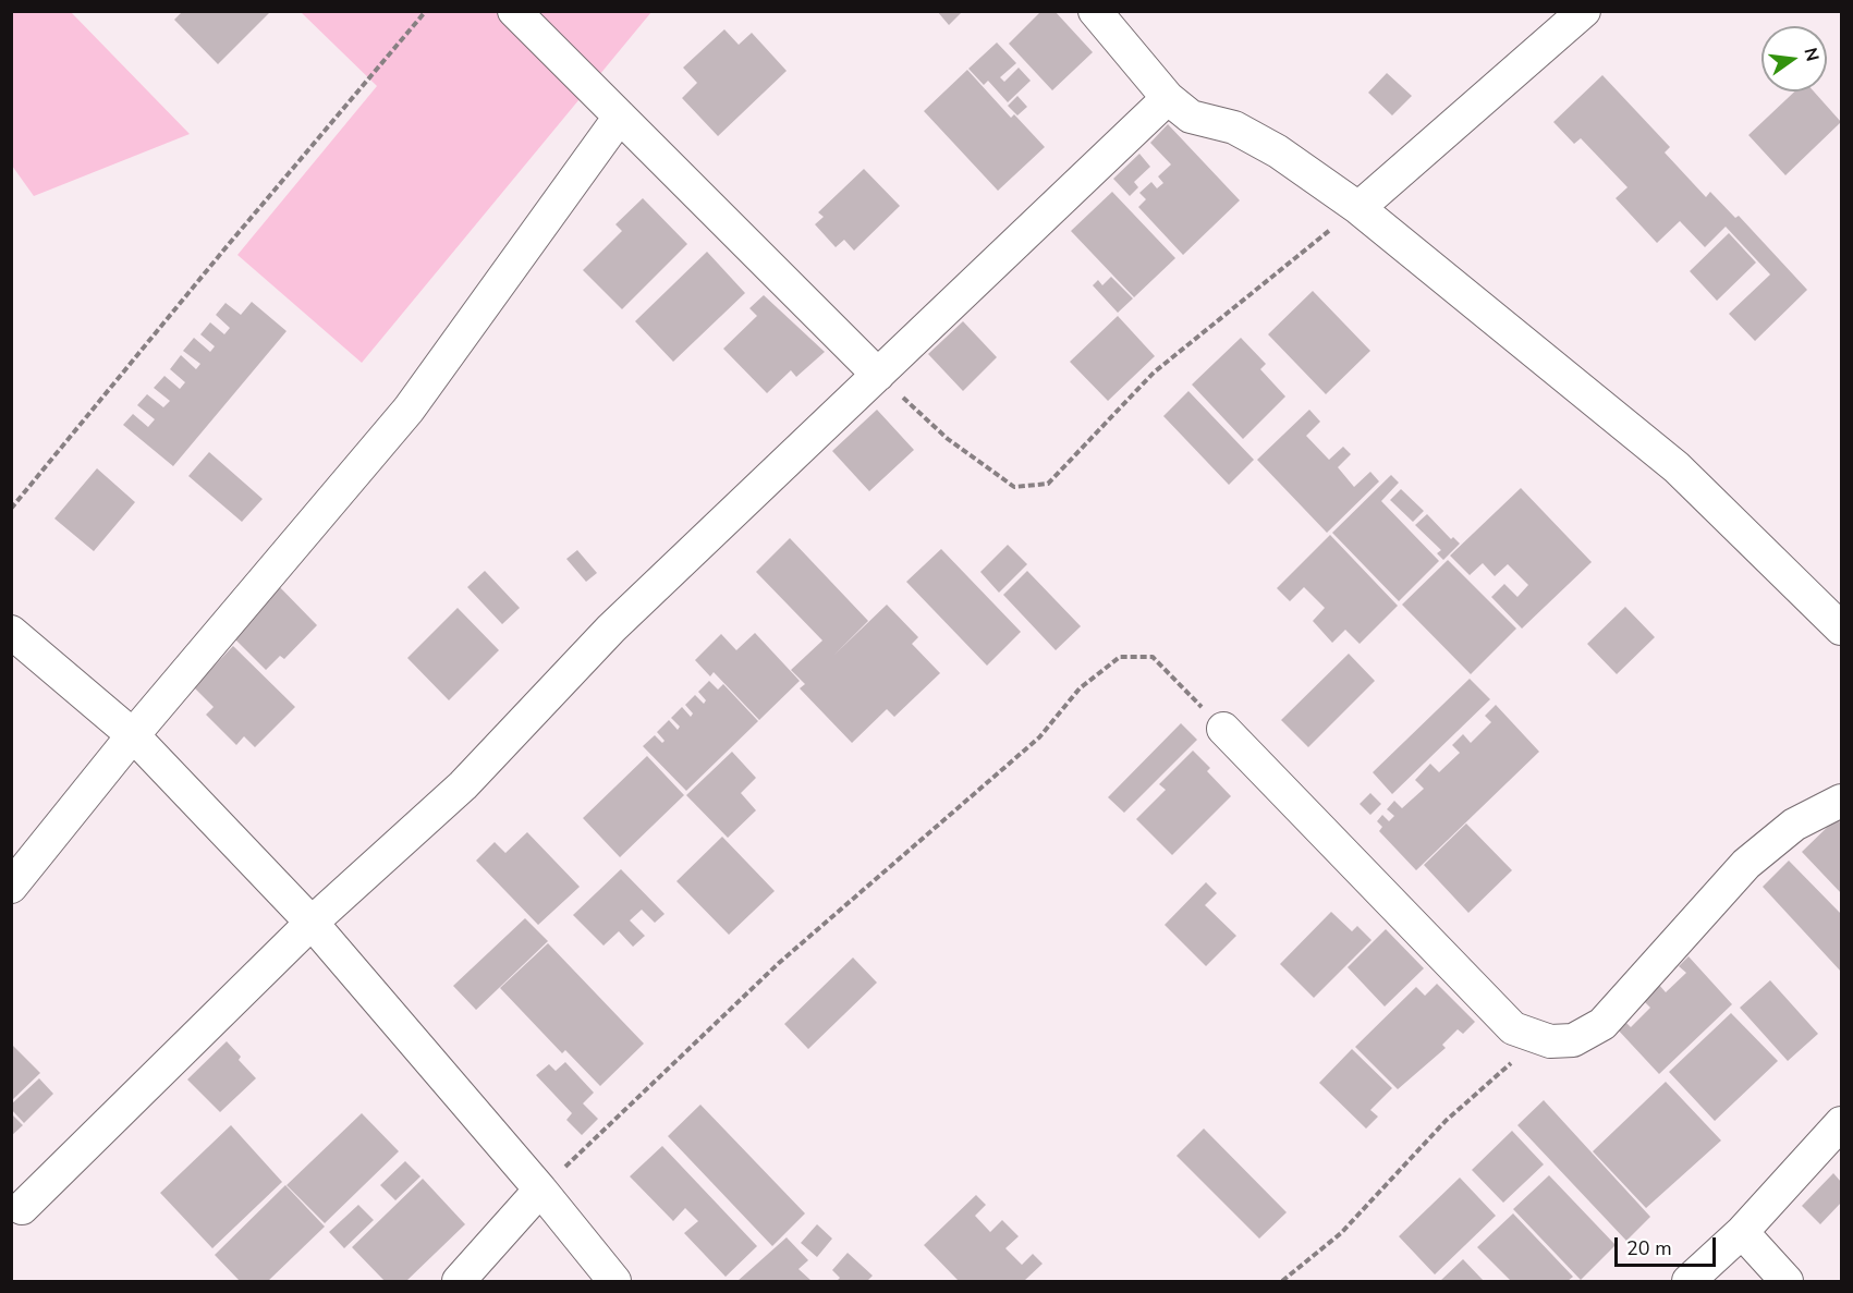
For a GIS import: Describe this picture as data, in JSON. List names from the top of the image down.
{
  "scale_bar": "20 m",
  "north": "right"
}
